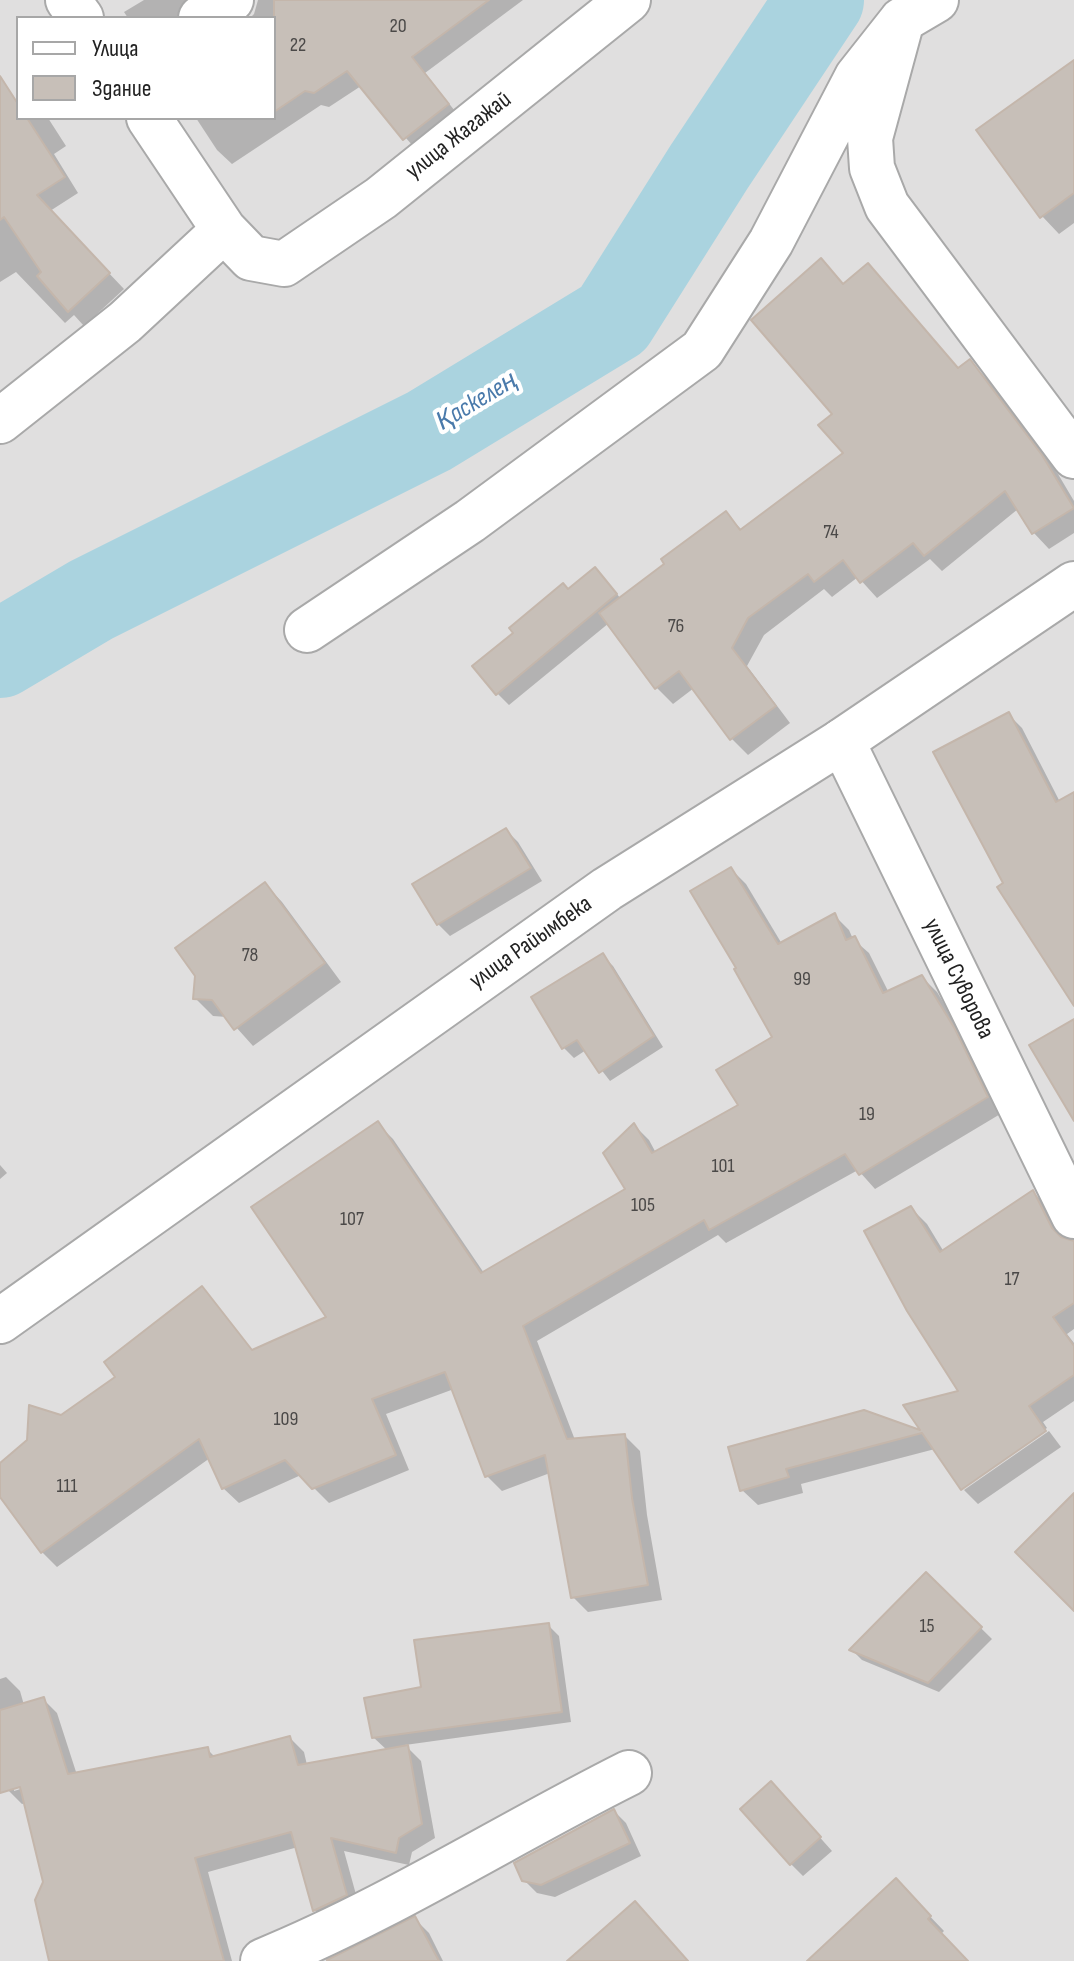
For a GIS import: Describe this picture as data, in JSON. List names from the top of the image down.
{
  "streets": {
    "street": ["улица Жагажай", "улица Райымбека", "улица Суворова"]
  },
  "crossings": [
    ["улица Райымбека", "улица Суворова"]
  ],
  "water": ["Қаскелең"],
  "house_numbers": [
    "20",
    "22",
    "74",
    "76",
    "78",
    "99",
    "19",
    "101",
    "105",
    "107",
    "17",
    "109",
    "111",
    "15"
  ],
  "legend": ["Улица", "Здание"]
}
